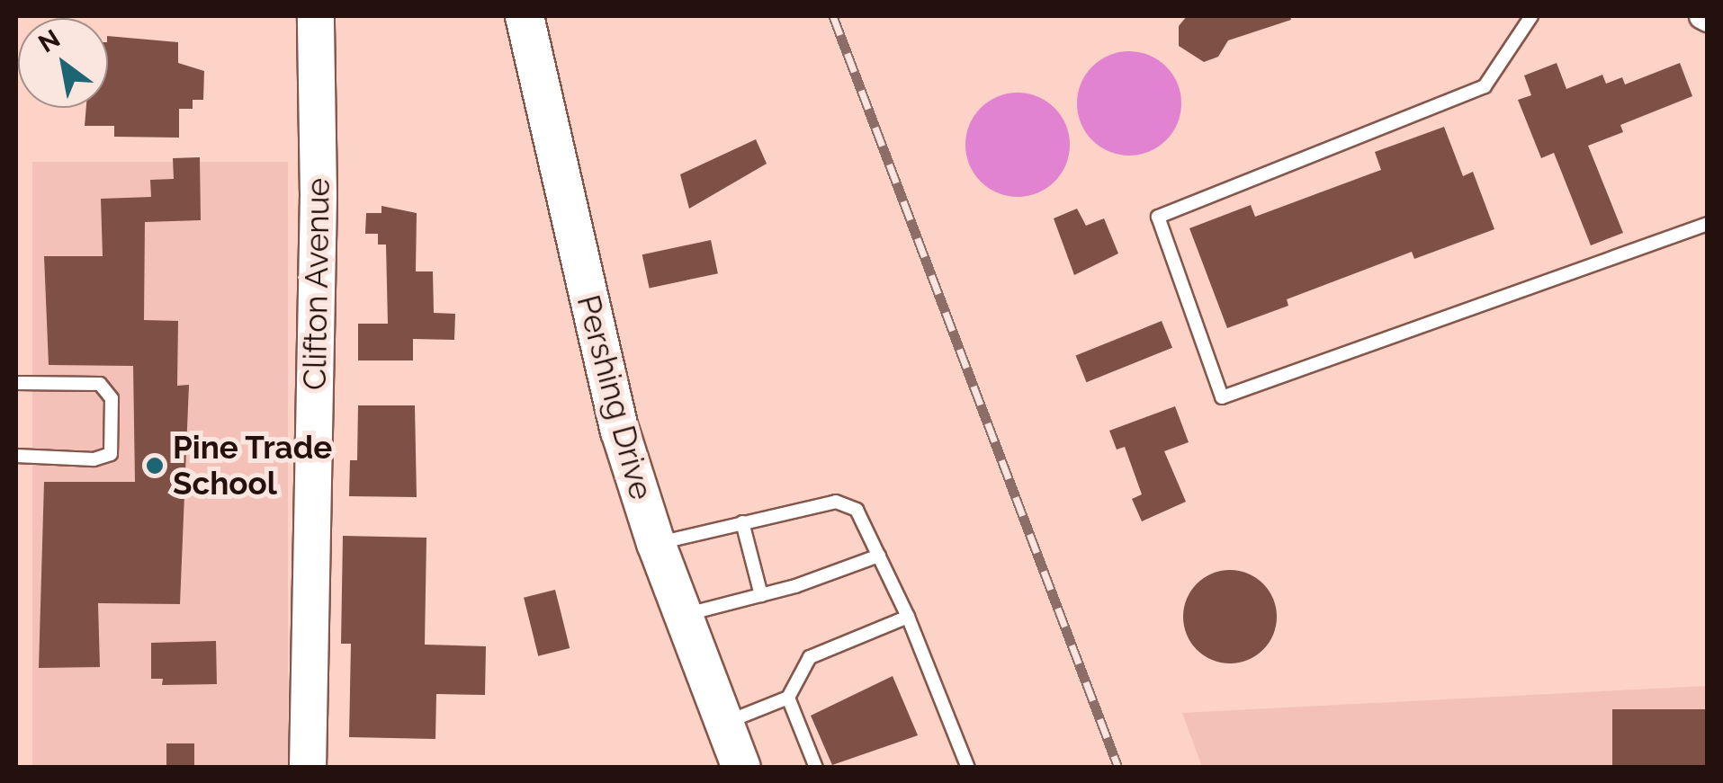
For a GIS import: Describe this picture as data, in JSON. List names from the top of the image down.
{
  "streets": {
    "main road": ["Clifton Avenue", "Pershing Drive"]
  },
  "places": ["Pine Trade School"],
  "north": "top left"
}
